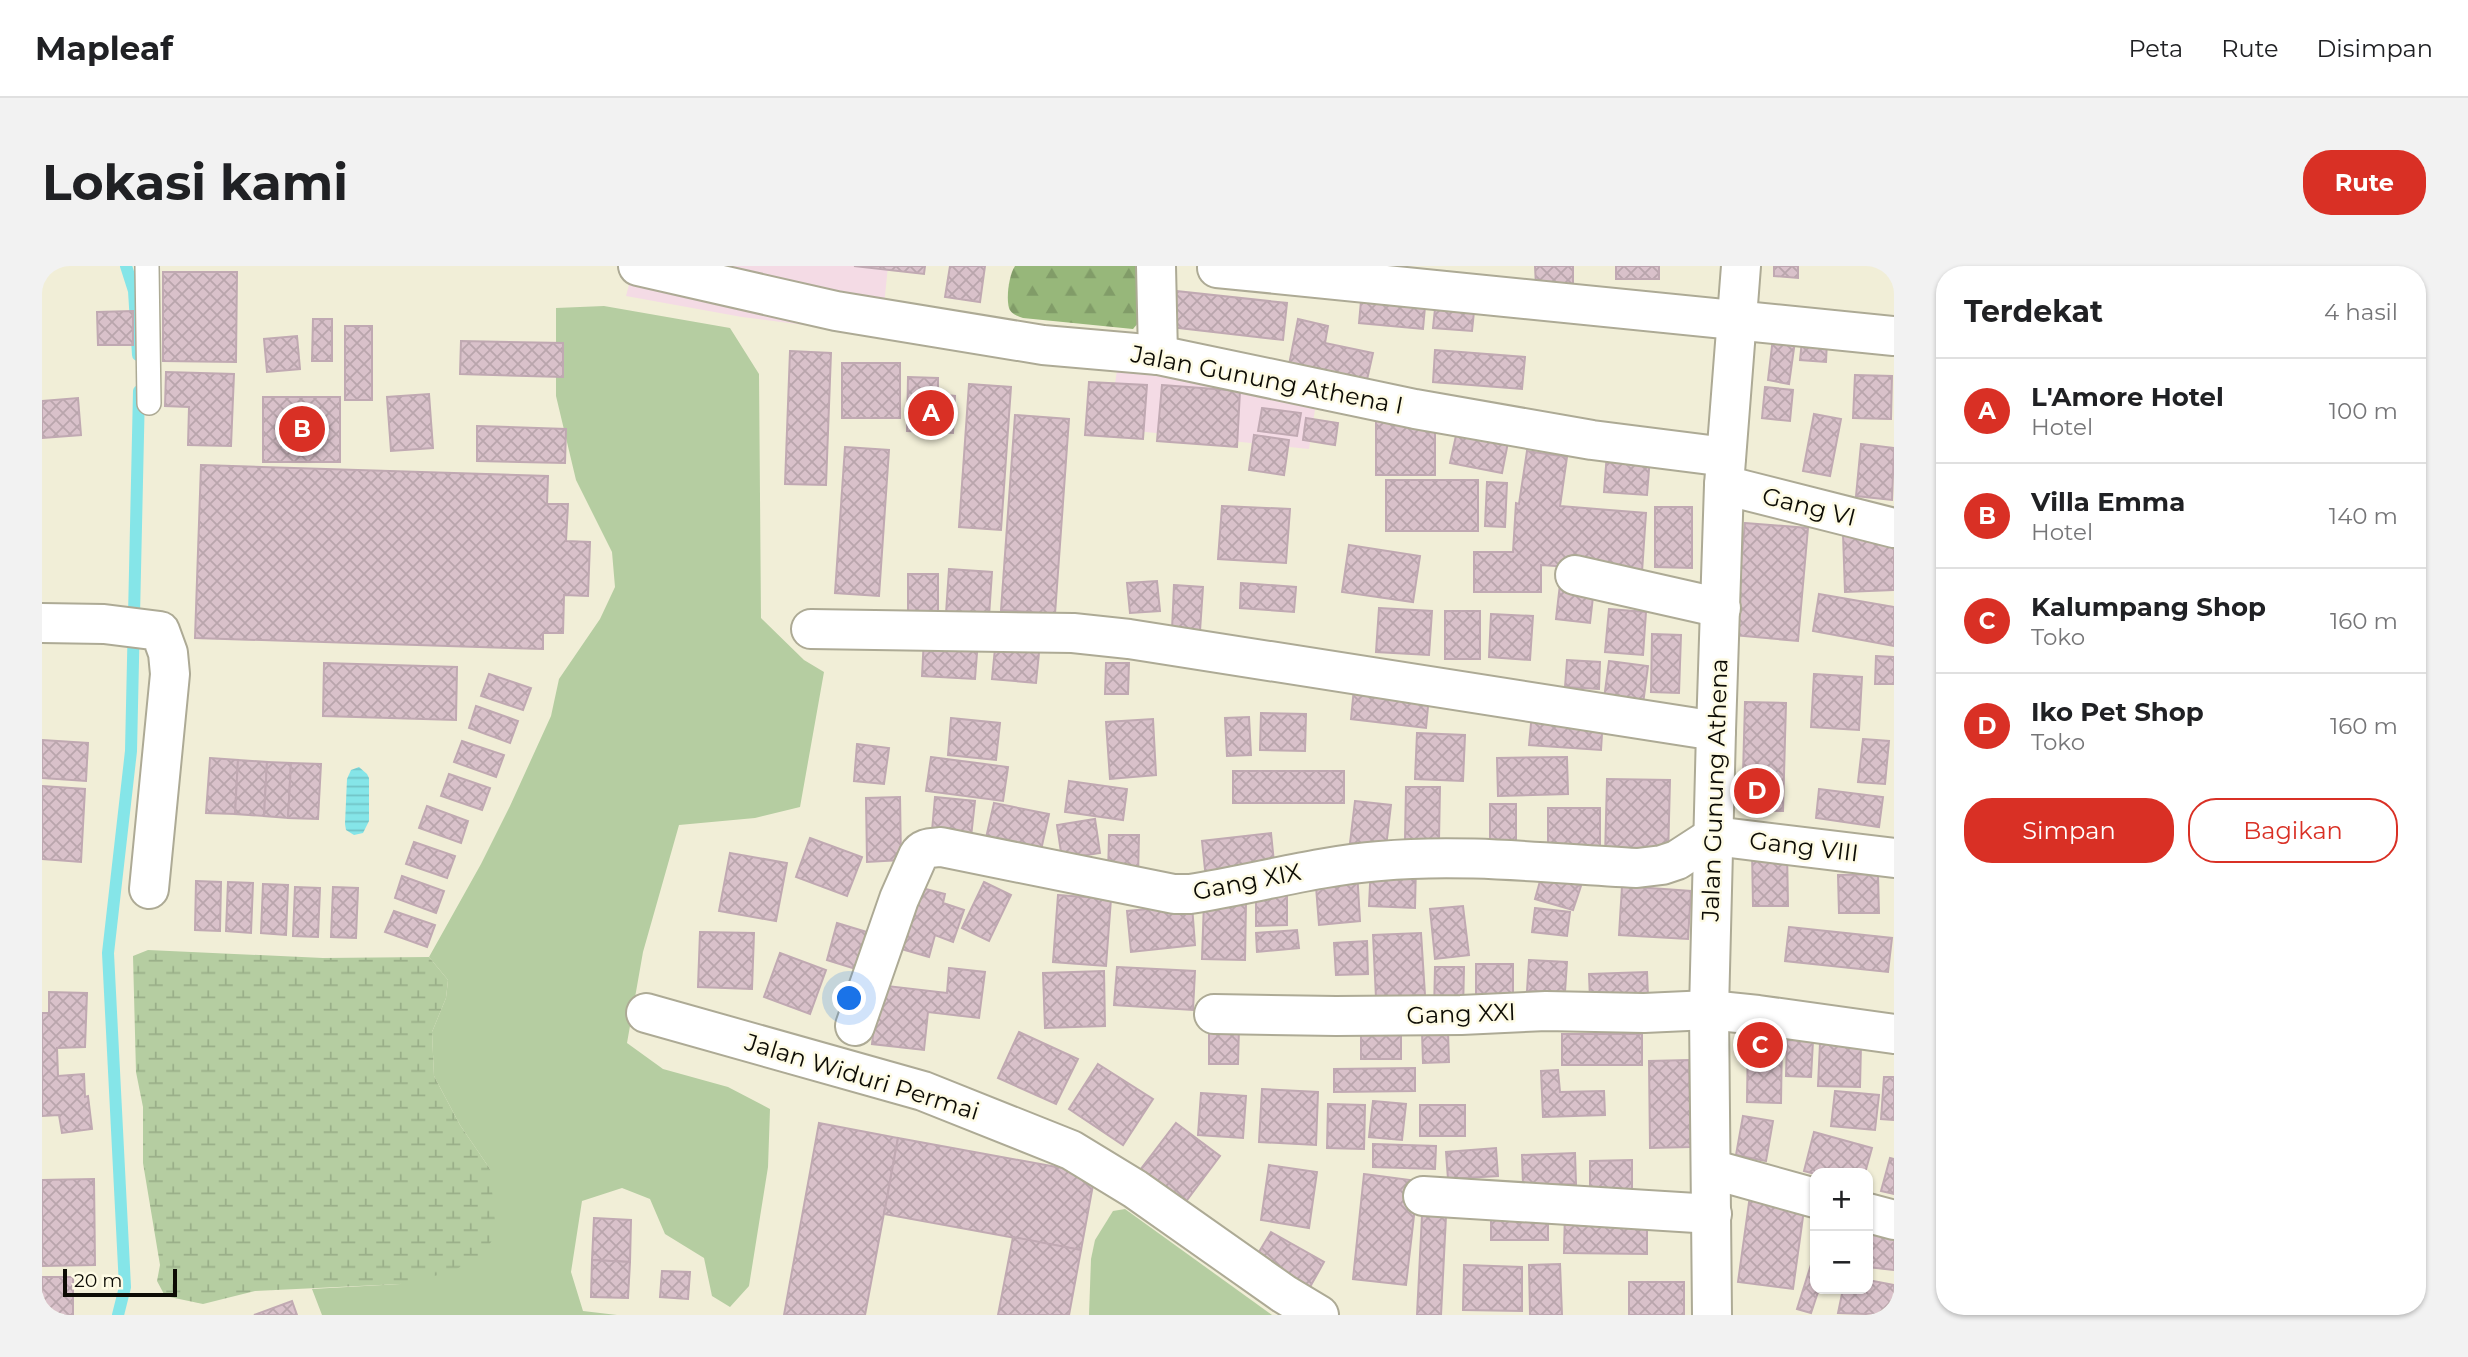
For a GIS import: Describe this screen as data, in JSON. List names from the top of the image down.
{
  "streets": {
    "street": [
      "Jalan Gunung Athena I",
      "Gang VI",
      "Jalan Gunung Athena",
      "Gang VIII",
      "Gang XIX",
      "Gang XXI",
      "Jalan Widuri Permai"
    ]
  },
  "crossings": [
    ["Jalan Gunung Athena I", "Gang VI"],
    ["Jalan Gunung Athena I", "Jalan Gunung Athena"],
    ["Gang VI", "Jalan Gunung Athena"],
    ["Jalan Gunung Athena", "Gang VIII"],
    ["Jalan Gunung Athena", "Gang XIX"],
    ["Jalan Gunung Athena", "Gang XXI"],
    ["Gang VIII", "Gang XIX"]
  ],
  "scale_bar": "20 m",
  "page": {
    "header": "Mapleaf",
    "nav": ["Peta", "Rute", "Disimpan"],
    "buttons": [
      "Rute",
      ["Simpan", "Bagikan"]
    ],
    "title": "Lokasi kami",
    "heading": ["Terdekat", "4 hasil"],
    "list": [
      {
        "mark": "A",
        "name": "L'Amore Hotel",
        "note": "Hotel",
        "value": "100 m"
      },
      {
        "mark": "B",
        "name": "Villa Emma",
        "note": "Hotel",
        "value": "140 m"
      },
      {
        "mark": "C",
        "name": "Kalumpang Shop",
        "note": "Toko",
        "value": "160 m"
      },
      {
        "mark": "D",
        "name": "Iko Pet Shop",
        "note": "Toko",
        "value": "160 m"
      }
    ],
    "pins": [
      "A",
      "B",
      "D",
      "C"
    ],
    "map_buttons": ["+", "−"],
    "scale": "20 m"
  }
}
